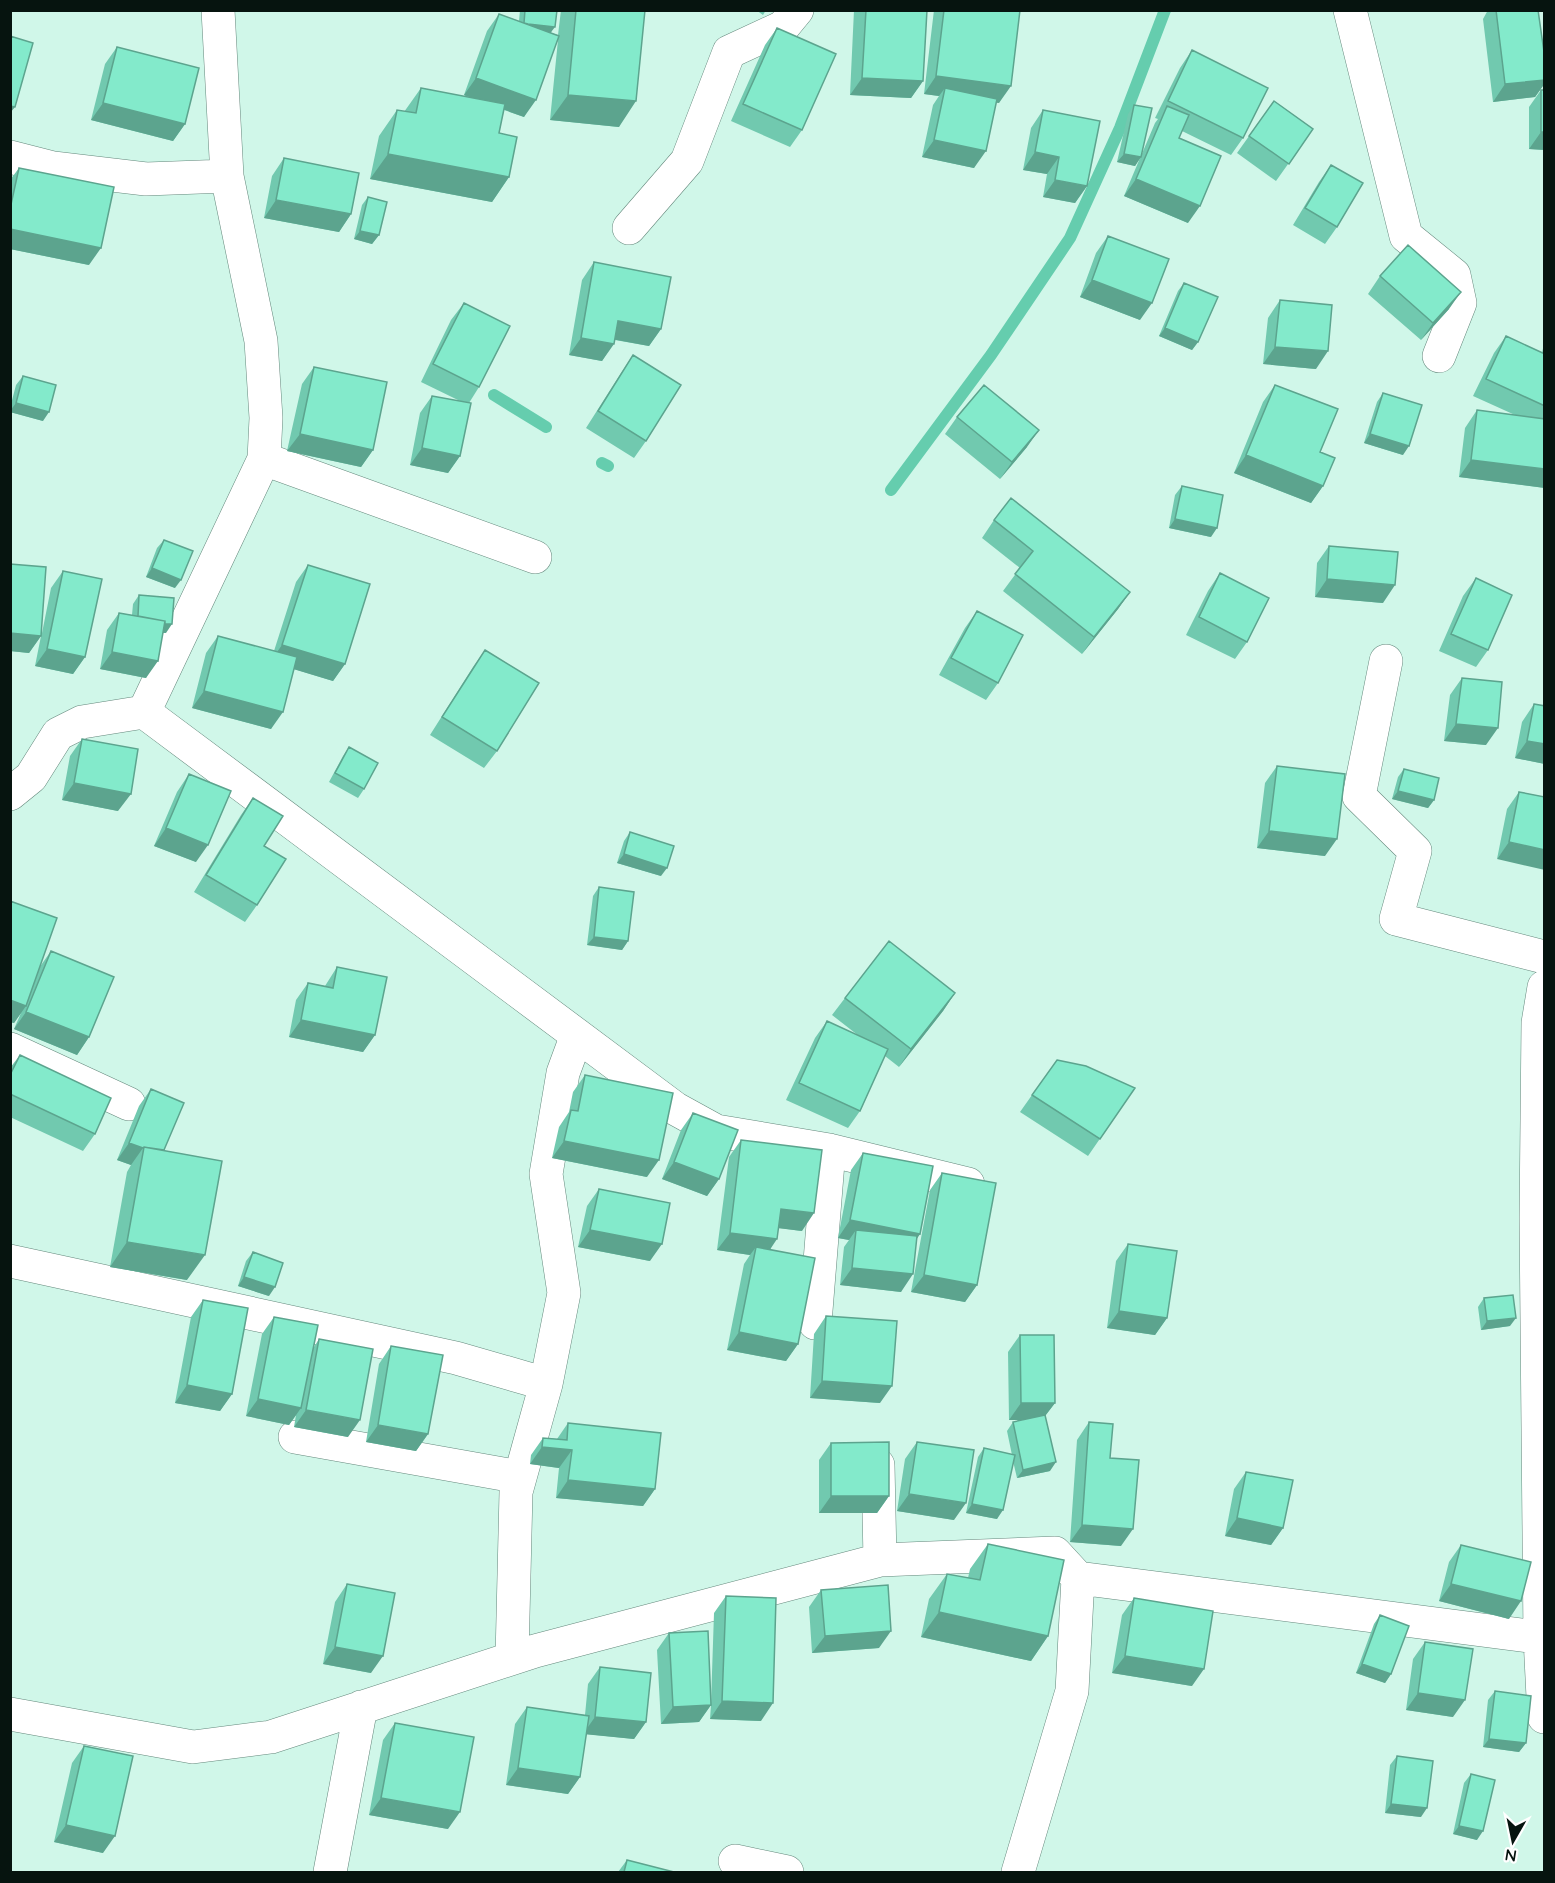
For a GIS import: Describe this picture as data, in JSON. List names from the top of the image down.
{
  "north": "bottom"
}
